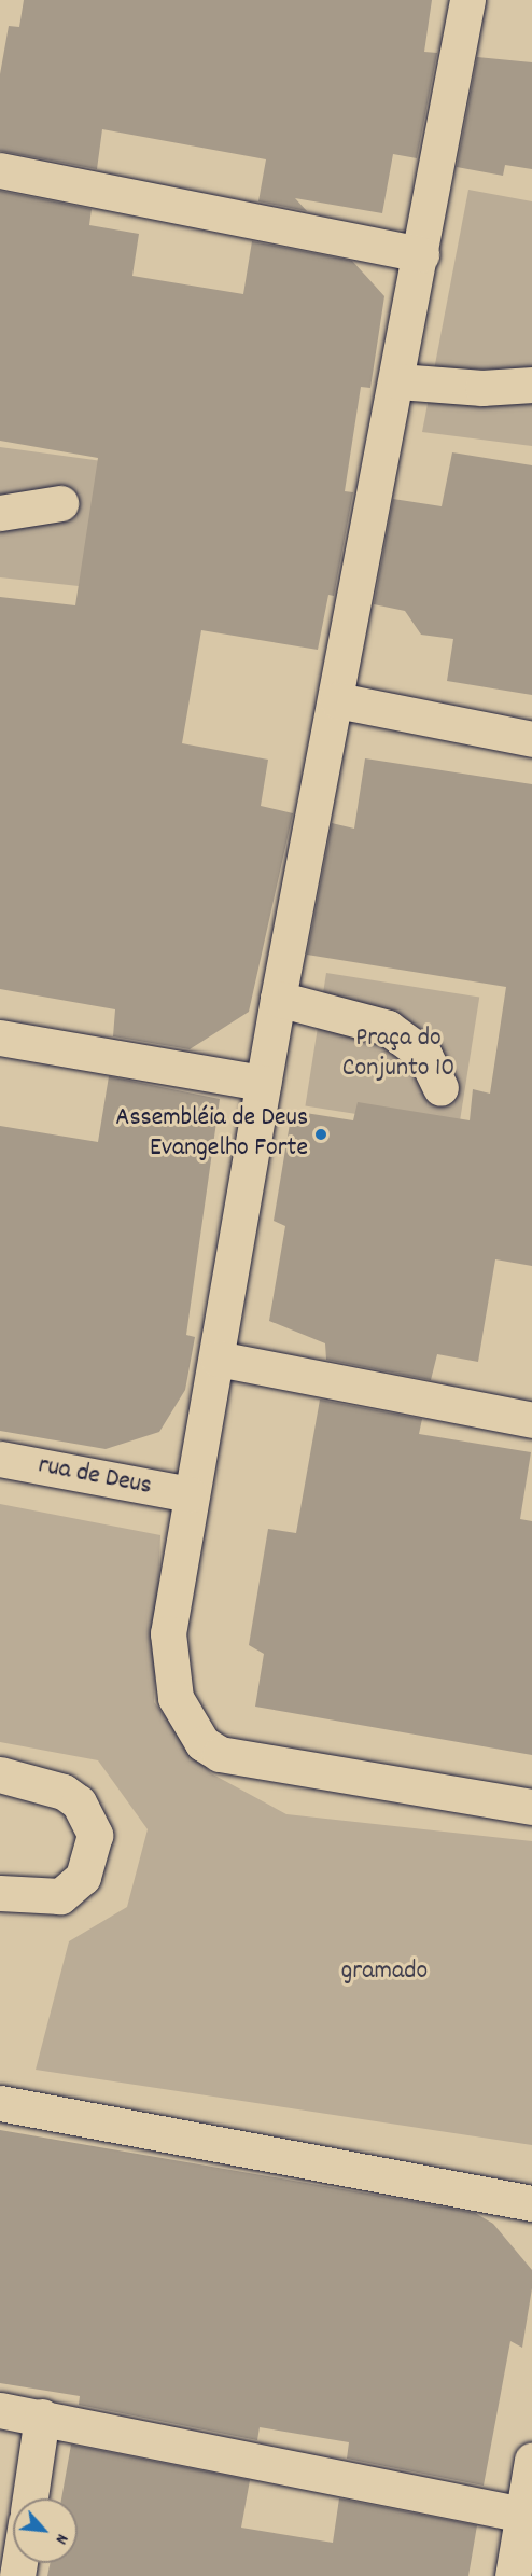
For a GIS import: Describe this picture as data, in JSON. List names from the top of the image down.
{
  "streets": {
    "street": ["rua de Deus"]
  },
  "parks": ["Praça do Conjunto 10", "gramado"],
  "places": ["Assembléia de Deus Evangelho Forte"],
  "north": "bottom right"
}
